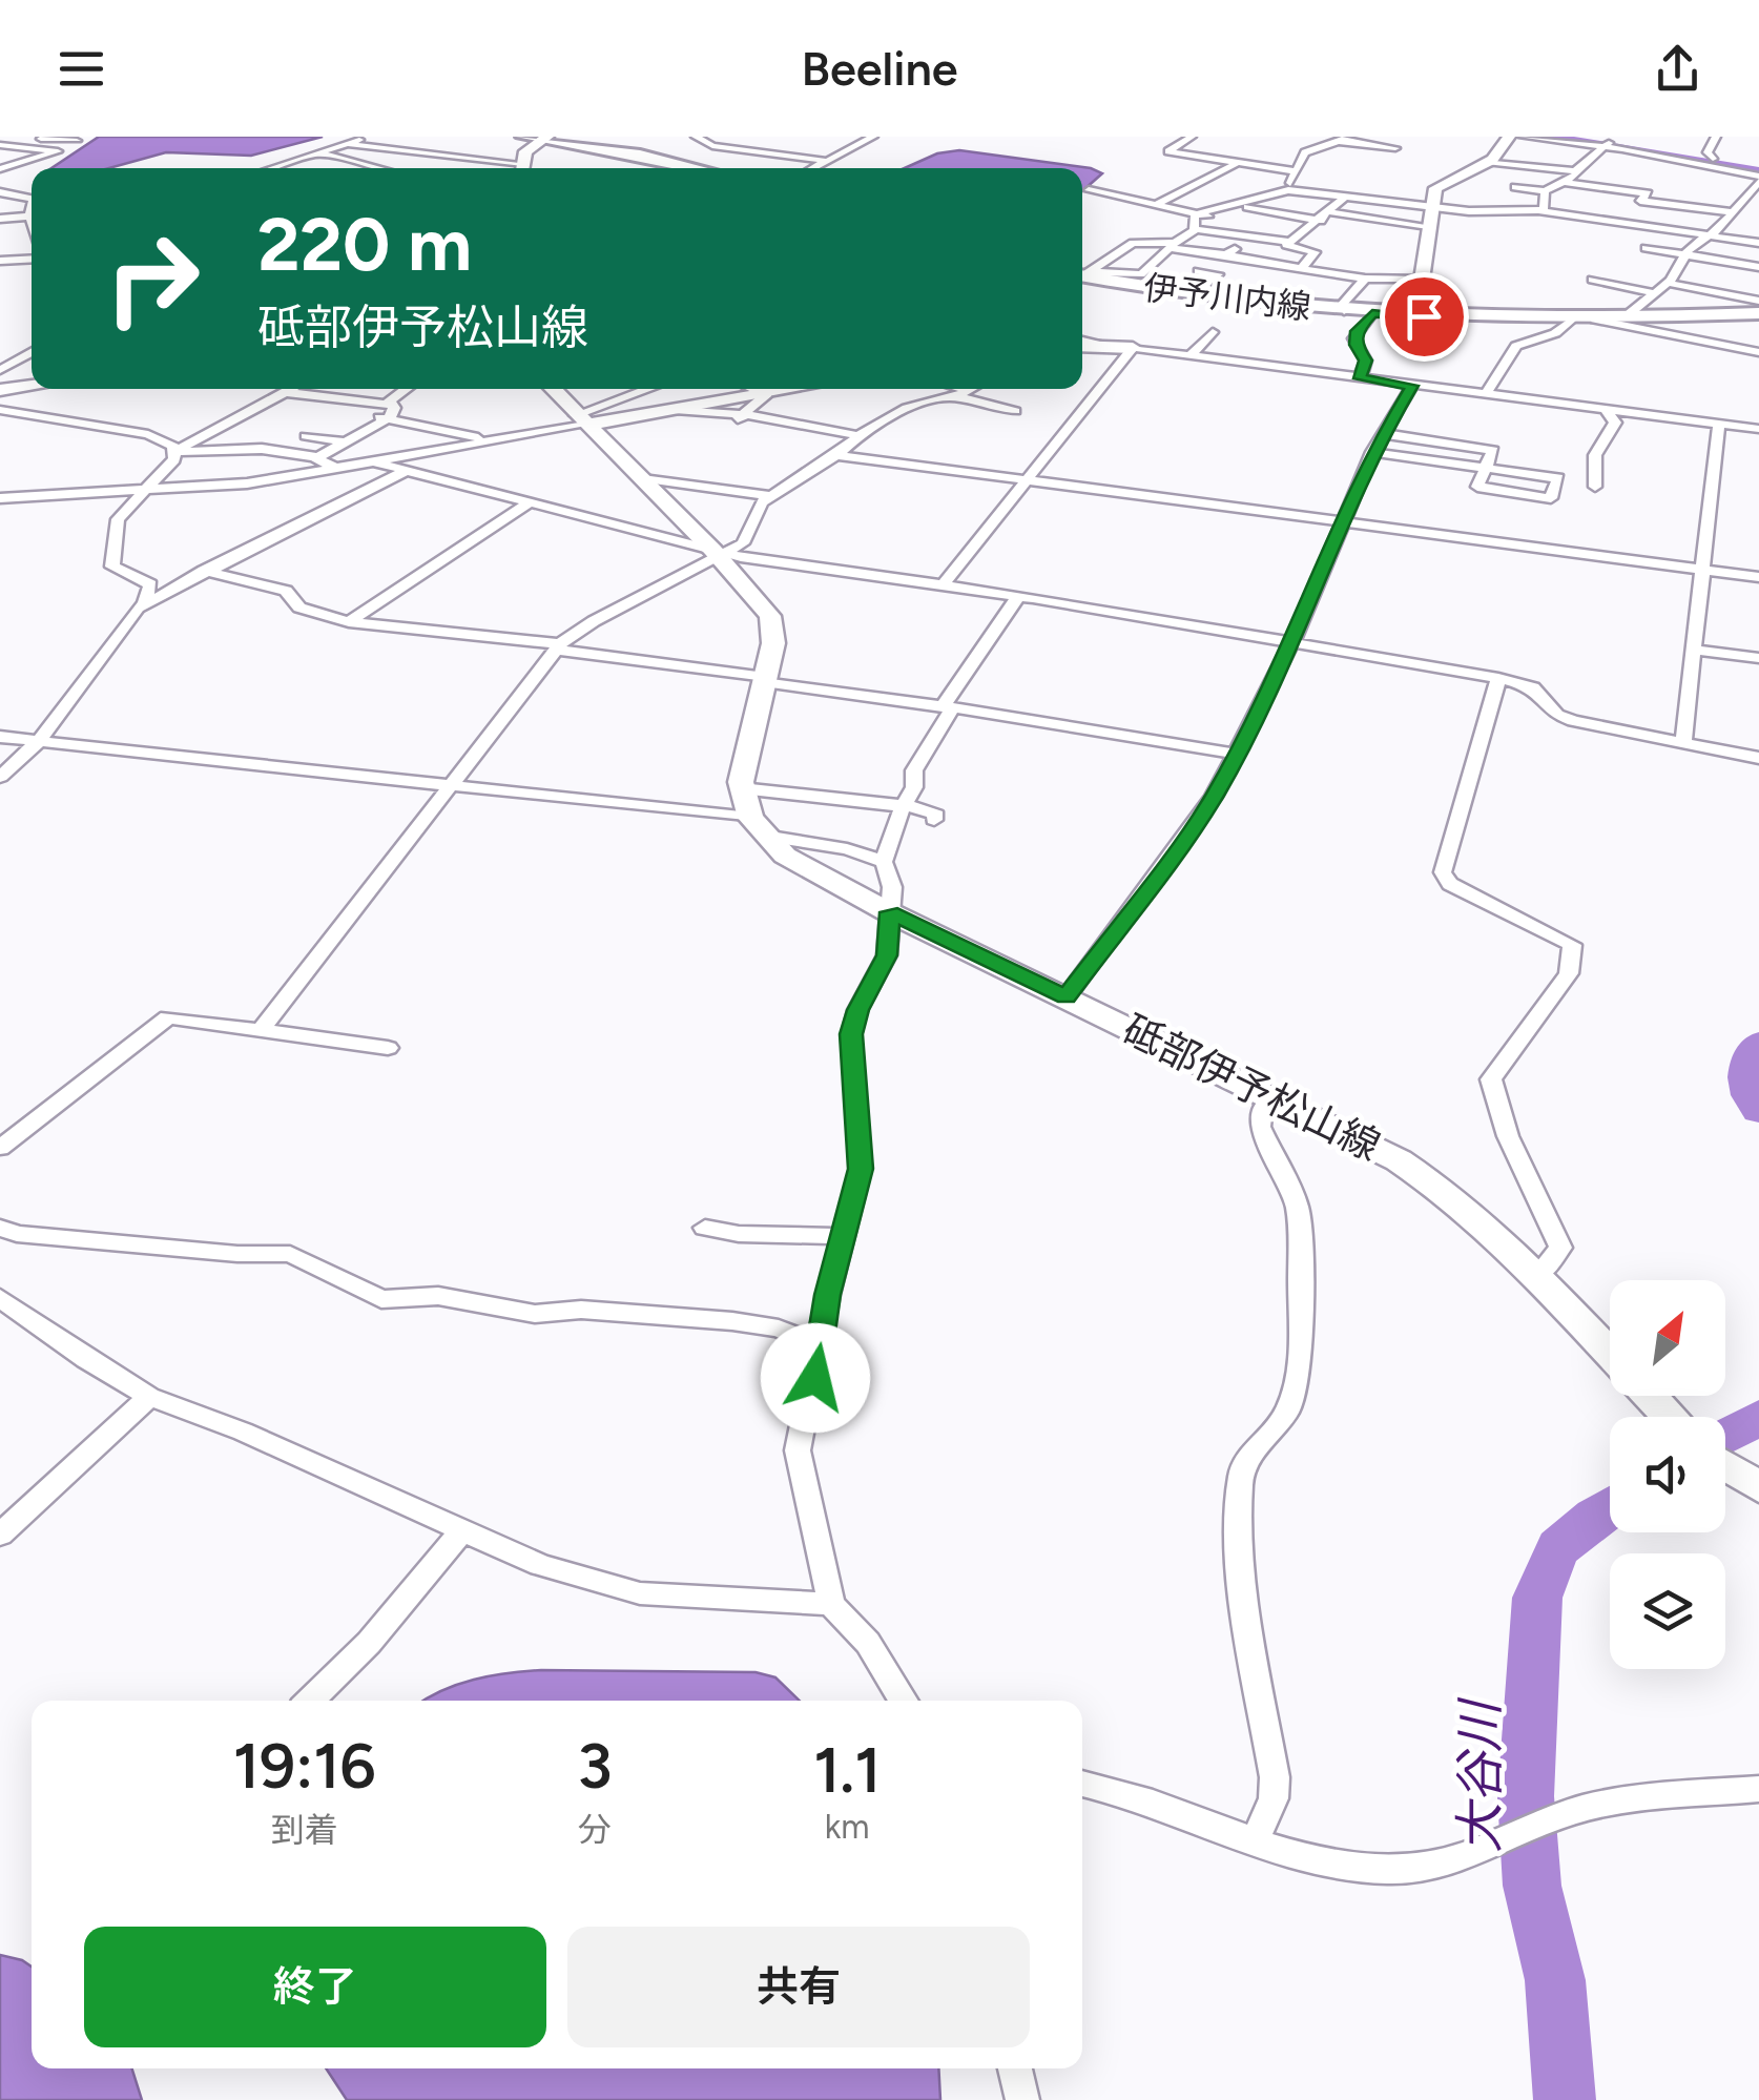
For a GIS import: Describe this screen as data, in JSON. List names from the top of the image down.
{
  "streets": {
    "main road": ["伊予川内線", "砥部伊予松山線"]
  },
  "water": ["大谷川"],
  "north": "top right",
  "page": {
    "header": "Beeline",
    "turn": ["220 m", "砥部伊予松山線"],
    "eta": [
      "19:16",
      "到着",
      "3",
      "分",
      "1.1",
      "km"
    ],
    "buttons": ["終了", "共有"]
  }
}
